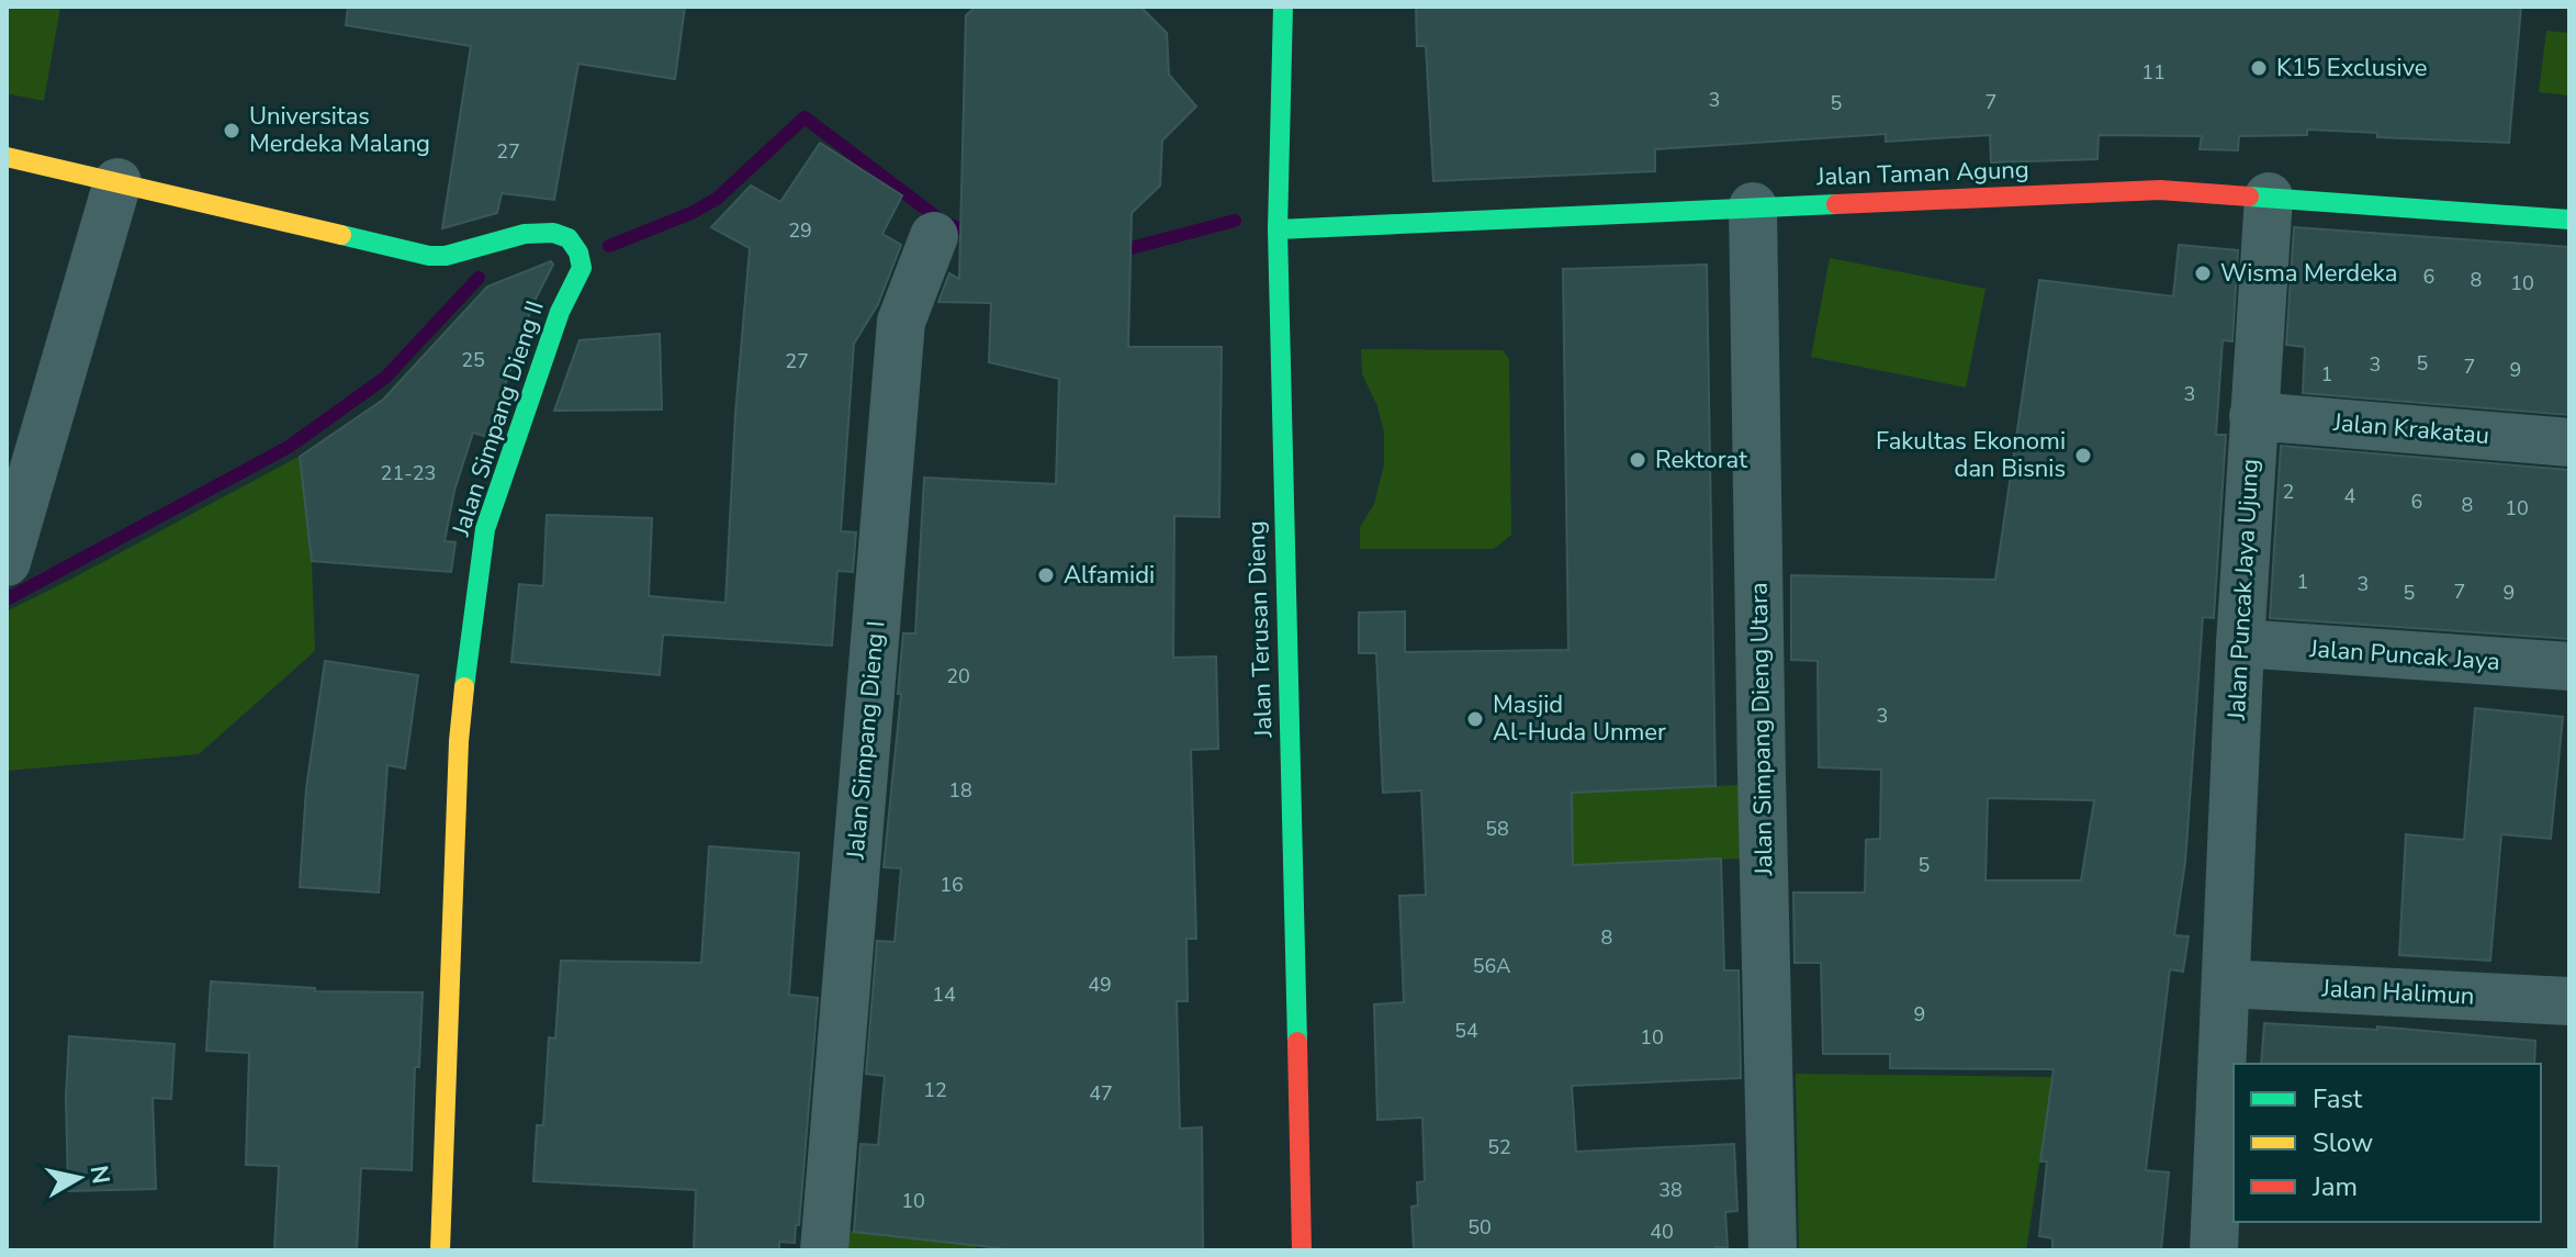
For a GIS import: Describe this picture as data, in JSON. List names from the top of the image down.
{
  "streets": {
    "street": [
      "Jalan Taman Agung",
      "Jalan Simpang Dieng II",
      "Jalan Krakatau",
      "Jalan Puncak Jaya Ujung",
      "Jalan Terusan Dieng",
      "Jalan Puncak Jaya",
      "Jalan Simpang Dieng Utara",
      "Jalan Simpang Dieng I",
      "Jalan Halimun"
    ]
  },
  "crossings": [
    ["Jalan Taman Agung", "Jalan Puncak Jaya Ujung"],
    ["Jalan Taman Agung", "Jalan Terusan Dieng"],
    ["Jalan Taman Agung", "Jalan Simpang Dieng Utara"],
    ["Jalan Krakatau", "Jalan Puncak Jaya Ujung"],
    ["Jalan Puncak Jaya Ujung", "Jalan Puncak Jaya"],
    ["Jalan Puncak Jaya Ujung", "Jalan Halimun"]
  ],
  "places": [
    "K15 Exclusive",
    "Universitas Merdeka Malang",
    "Wisma Merdeka",
    "Fakultas Ekonomi dan Bisnis",
    "Rektorat",
    "Alfamidi",
    "Masjid Al-Huda Unmer"
  ],
  "house_numbers": [
    "11",
    "3",
    "7",
    "5",
    "27",
    "29",
    "6",
    "8",
    "10",
    "25",
    "27",
    "5",
    "3",
    "7",
    "9",
    "1",
    "3",
    "21-23",
    "2",
    "4",
    "6",
    "8",
    "10",
    "1",
    "3",
    "7",
    "5",
    "9",
    "20",
    "3",
    "18",
    "58",
    "5",
    "16",
    "8",
    "56A",
    "49",
    "14",
    "9",
    "54",
    "10",
    "12",
    "47",
    "52",
    "38",
    "10",
    "50",
    "40"
  ],
  "legend": ["Fast", "Slow", "Jam"],
  "north": "right"
}
